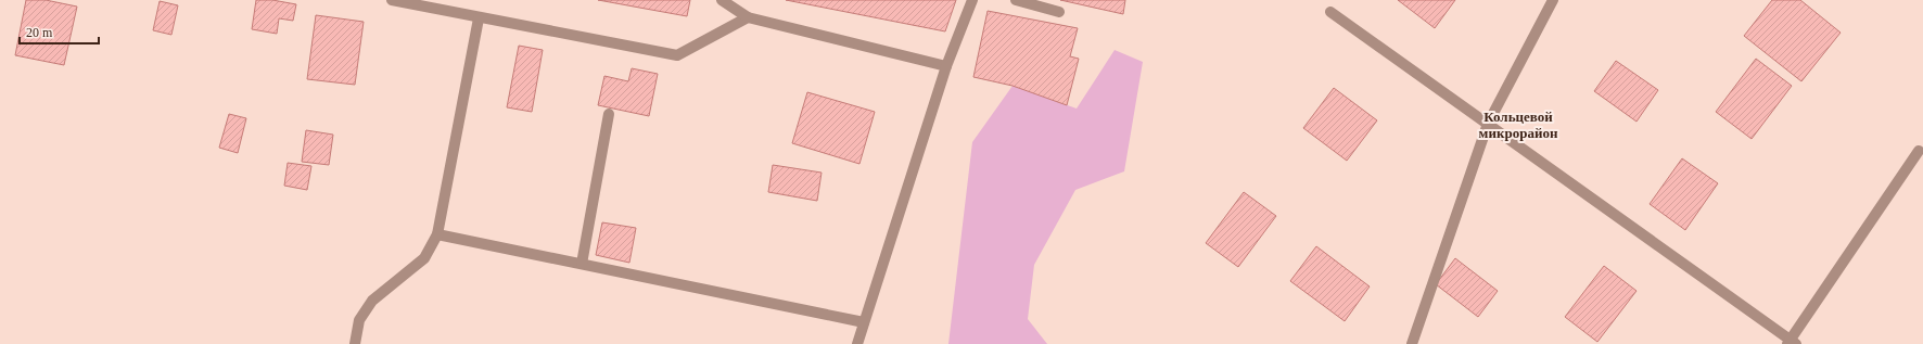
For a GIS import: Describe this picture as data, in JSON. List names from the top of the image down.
{
  "districts": ["Кольцевой микрорайон"],
  "scale_bar": "20 m"
}
